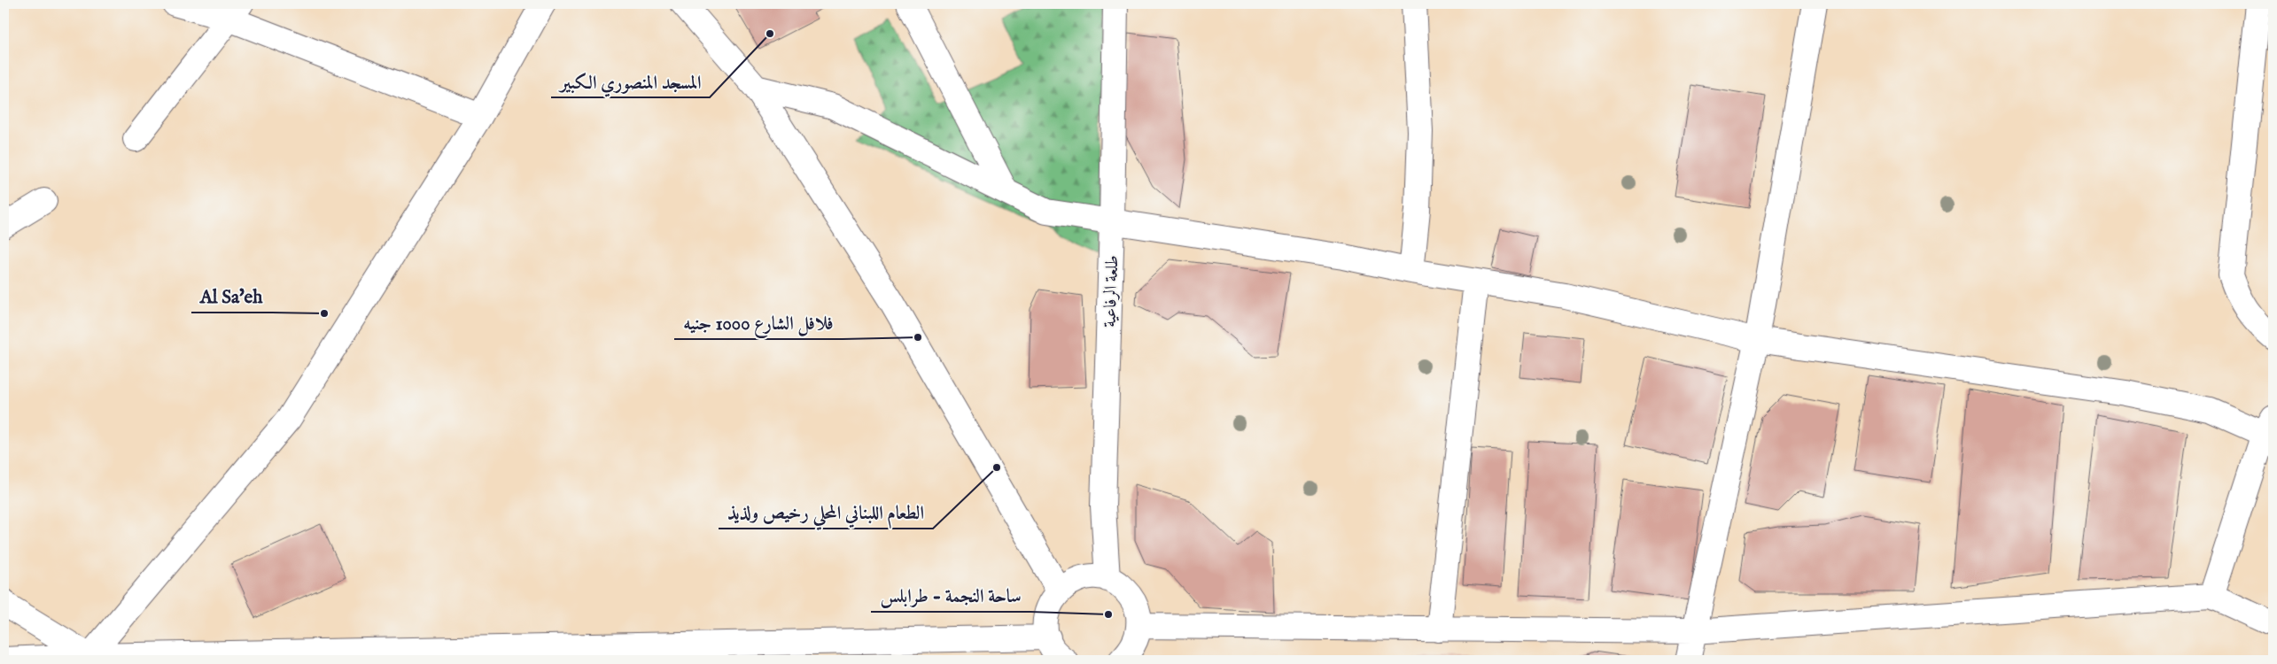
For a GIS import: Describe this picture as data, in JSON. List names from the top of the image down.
{
  "streets": {
    "street": ["طلعة الرفاعية"]
  },
  "places": [
    "المسجد المنصوري الكبير",
    "Al Sa'eh",
    "فلافل الشارع 1000 جنيه",
    "الطعام اللبناني المحلي رخيص ولذيذ",
    "ساحة النجمة - طرابلس"
  ]
}
